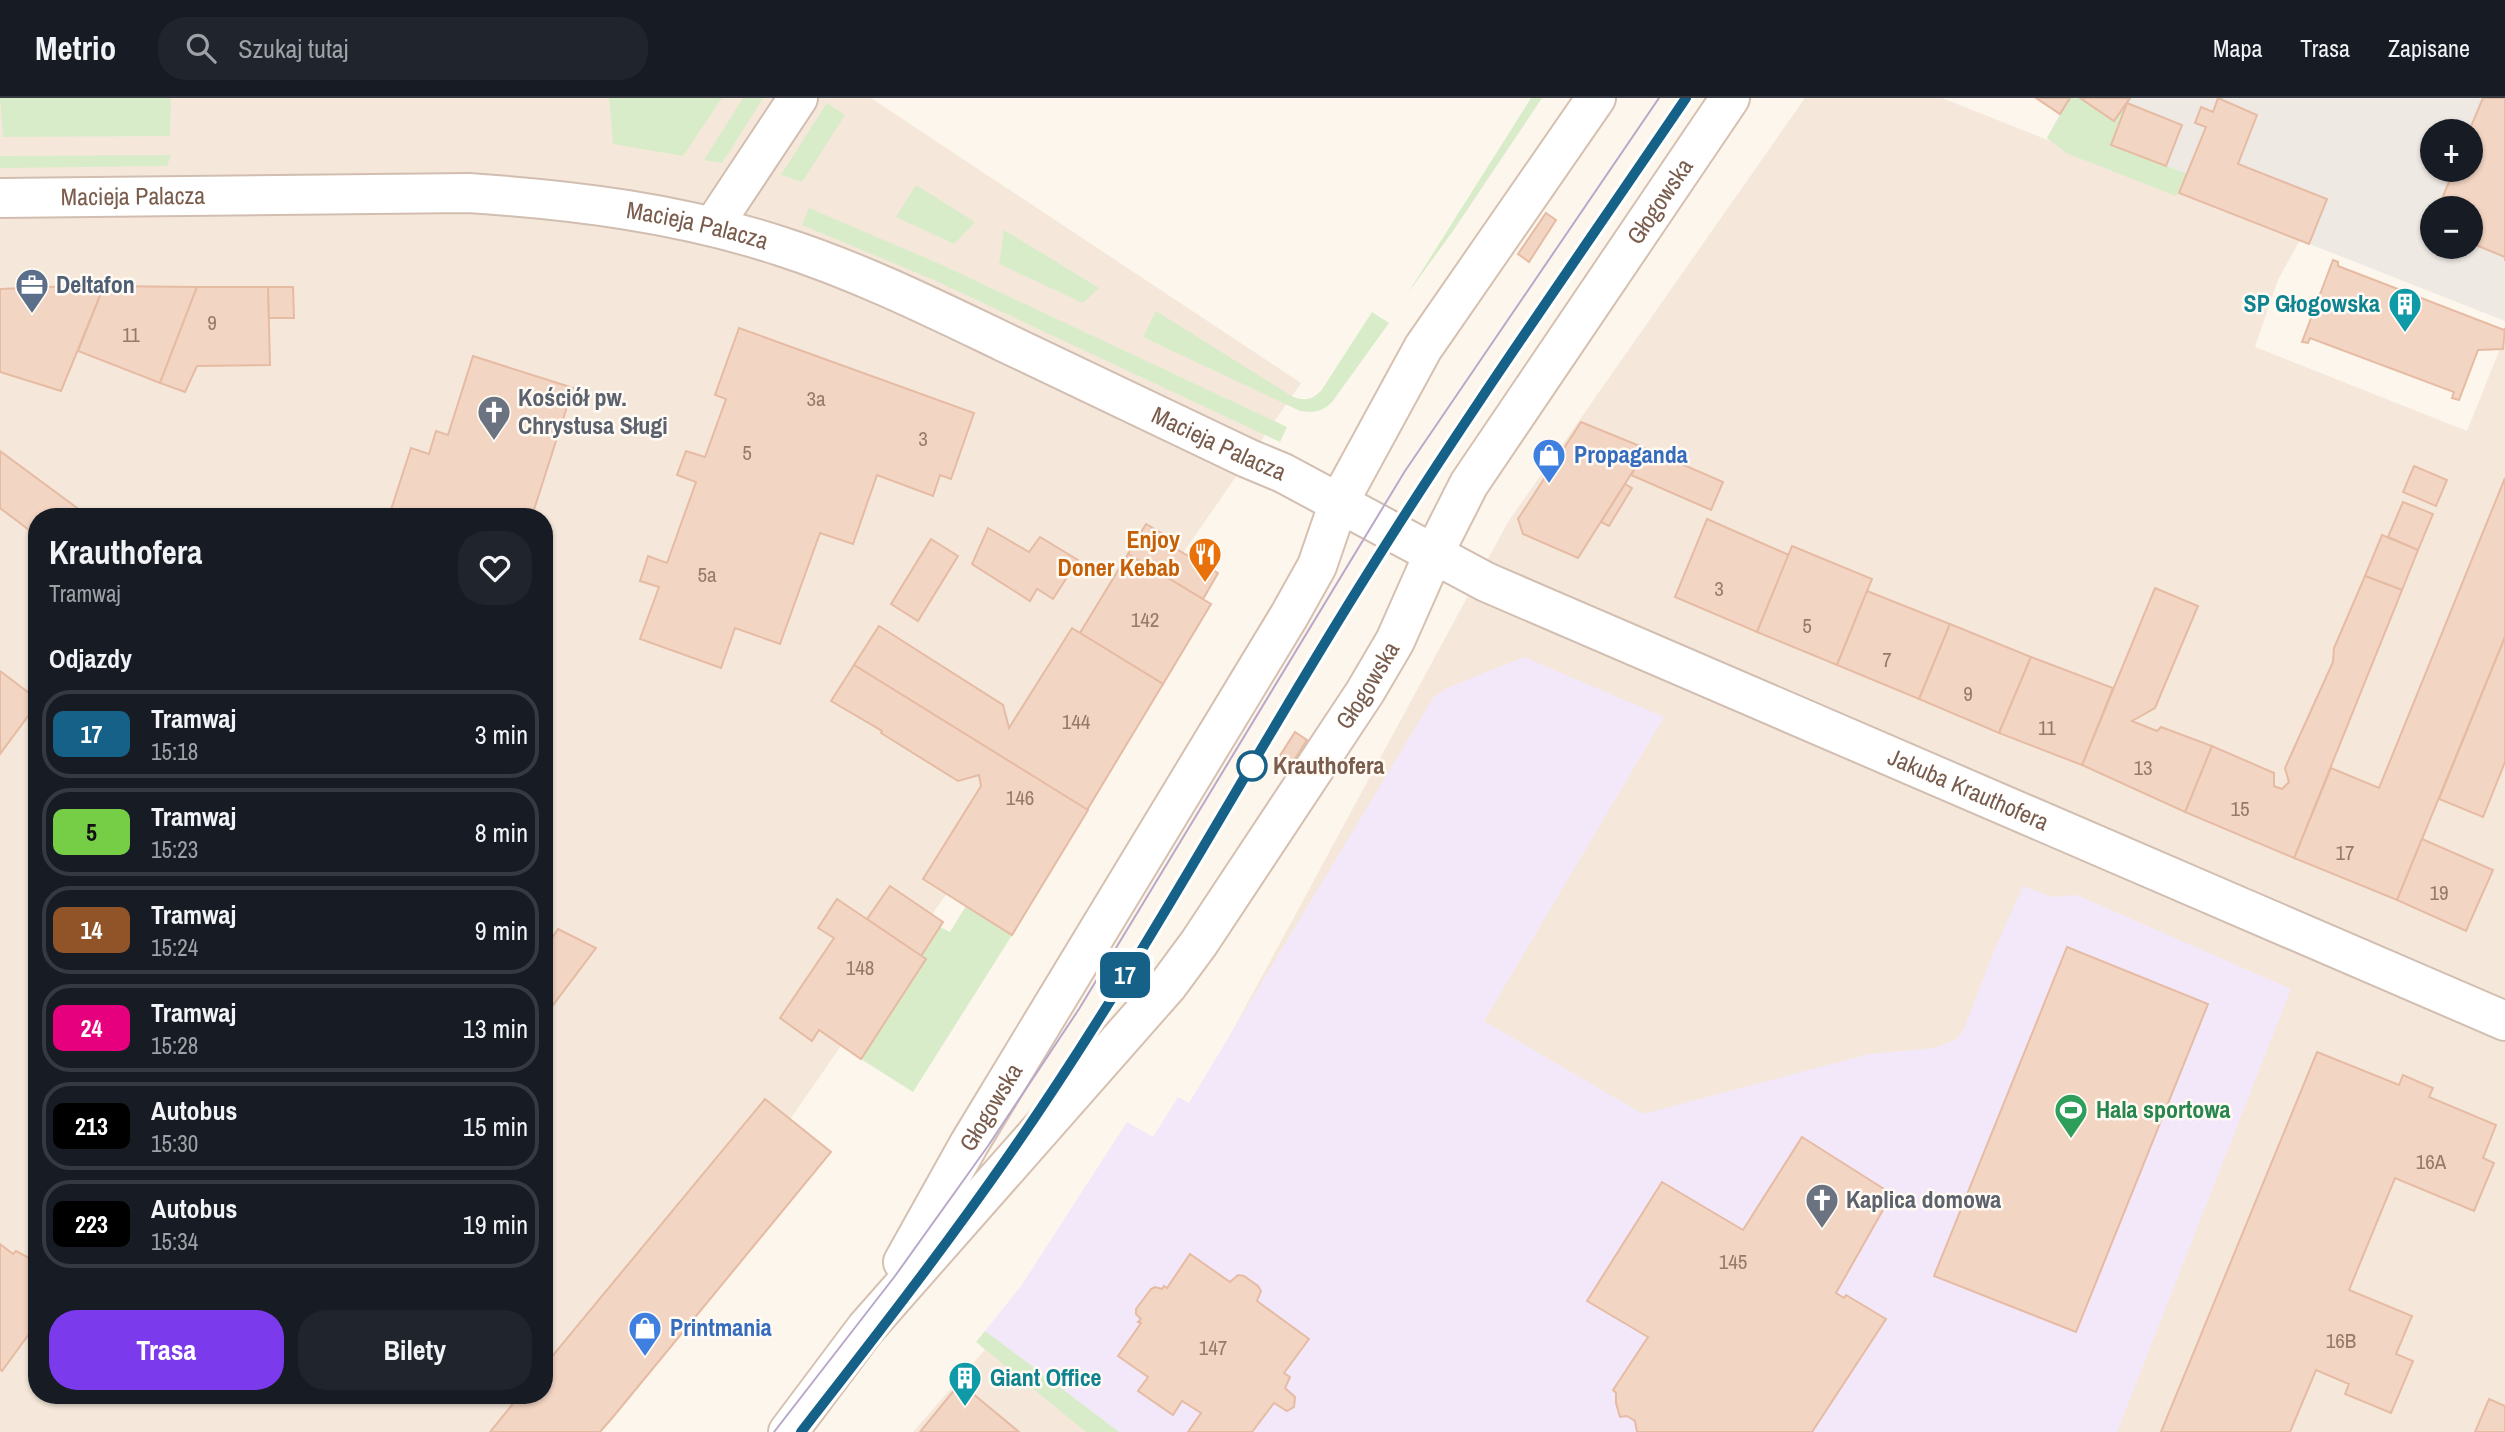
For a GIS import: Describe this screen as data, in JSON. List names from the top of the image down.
{
  "streets": {
    "street": ["Macieja Palacza", "Głogowska", "Jakuba Krauthofera"]
  },
  "crossings": [
    ["Macieja Palacza", "Głogowska"],
    ["Macieja Palacza", "Jakuba Krauthofera"],
    ["Głogowska", "Jakuba Krauthofera"]
  ],
  "places": {
    "office": ["Deltafon"],
    "building": ["SP Głogowska", "Giant Office"],
    "church": ["Kościół pw. Chrystusa Sługi", "Kaplica domowa"],
    "shop": ["Propaganda", "Printmania"],
    "restaurant": ["Enjoy Doner Kebab"],
    "other": ["Krauthofera"],
    "sports": ["Hala sportowa"]
  },
  "lines": ["tram line 17"],
  "house_numbers": [
    "9",
    "11",
    "3a",
    "3",
    "5",
    "5a",
    "3",
    "142",
    "5",
    "7",
    "9",
    "144",
    "11",
    "13",
    "146",
    "15",
    "17",
    "19",
    "148",
    "16A",
    "145",
    "16B",
    "147"
  ],
  "page": {
    "header": "Metrio",
    "search": "Szukaj tutaj",
    "nav": ["Mapa", "Trasa", "Zapisane"],
    "on_map": "17",
    "map_buttons": ["+", "−"],
    "heading": [
      ["Krauthofera", "Tramwaj"],
      "Odjazdy"
    ],
    "list": [
      {
        "mark": "17",
        "name": "Tramwaj",
        "note": "15:18",
        "value": "3 min"
      },
      {
        "mark": "5",
        "name": "Tramwaj",
        "note": "15:23",
        "value": "8 min"
      },
      {
        "mark": "14",
        "name": "Tramwaj",
        "note": "15:24",
        "value": "9 min"
      },
      {
        "mark": "24",
        "name": "Tramwaj",
        "note": "15:28",
        "value": "13 min"
      },
      {
        "mark": "213",
        "name": "Autobus",
        "note": "15:30",
        "value": "15 min"
      },
      {
        "mark": "223",
        "name": "Autobus",
        "note": "15:34",
        "value": "19 min"
      }
    ],
    "buttons": ["Trasa", "Bilety"]
  }
}
